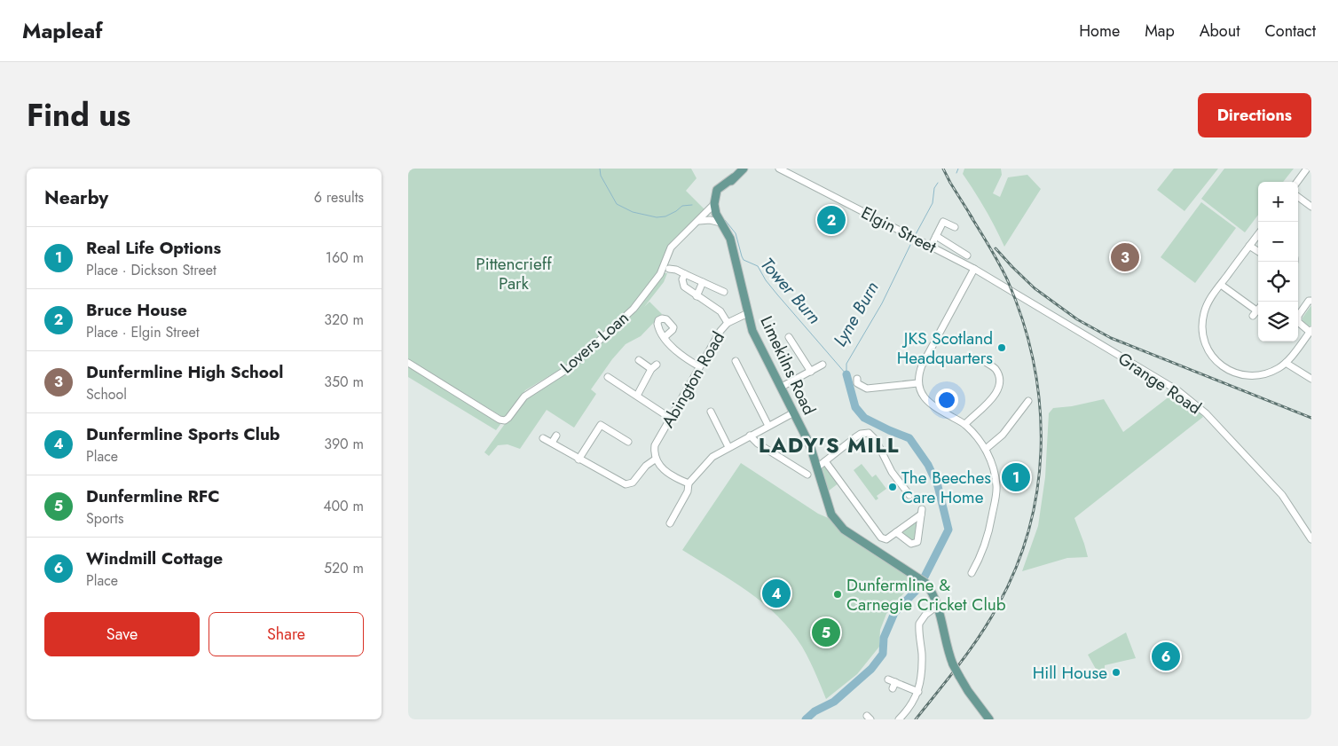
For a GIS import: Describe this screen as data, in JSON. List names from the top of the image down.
{
  "streets": {
    "main road": ["Limekilns Road"],
    "street": [
      "Elgin Street",
      "Lovers Loan",
      "Abington Road",
      "Grange Road"
    ]
  },
  "crossings": [
    ["Elgin Street", "Grange Road"],
    ["Limekilns Road", "Abington Road"]
  ],
  "districts": ["LADY'S MILL"],
  "water": ["Tower Burn", "Lyne Burn"],
  "parks": ["Pittencrieff Park"],
  "places": [
    "JKS Scotland Headquarters",
    "The Beeches Care Home",
    "Dunfermline & Carnegie Cricket Club",
    "Hill House"
  ],
  "page": {
    "header": "Mapleaf",
    "nav": [
      "Home",
      "Map",
      "About",
      "Contact"
    ],
    "title": "Find us",
    "buttons": [
      "Directions",
      ["Save", "Share"]
    ],
    "heading": ["Nearby", "6 results"],
    "map_buttons": ["+", "−"],
    "pins": [
      "2",
      "3",
      "1",
      "4",
      "5",
      "6"
    ],
    "list": [
      {
        "mark": "1",
        "name": "Real Life Options",
        "note": "Place · Dickson Street",
        "value": "160 m"
      },
      {
        "mark": "2",
        "name": "Bruce House",
        "note": "Place · Elgin Street",
        "value": "320 m"
      },
      {
        "mark": "3",
        "name": "Dunfermline High School",
        "note": "School",
        "value": "350 m"
      },
      {
        "mark": "4",
        "name": "Dunfermline Sports Club",
        "note": "Place",
        "value": "390 m"
      },
      {
        "mark": "5",
        "name": "Dunfermline RFC",
        "note": "Sports",
        "value": "400 m"
      },
      {
        "mark": "6",
        "name": "Windmill Cottage",
        "note": "Place",
        "value": "520 m"
      }
    ]
  }
}
